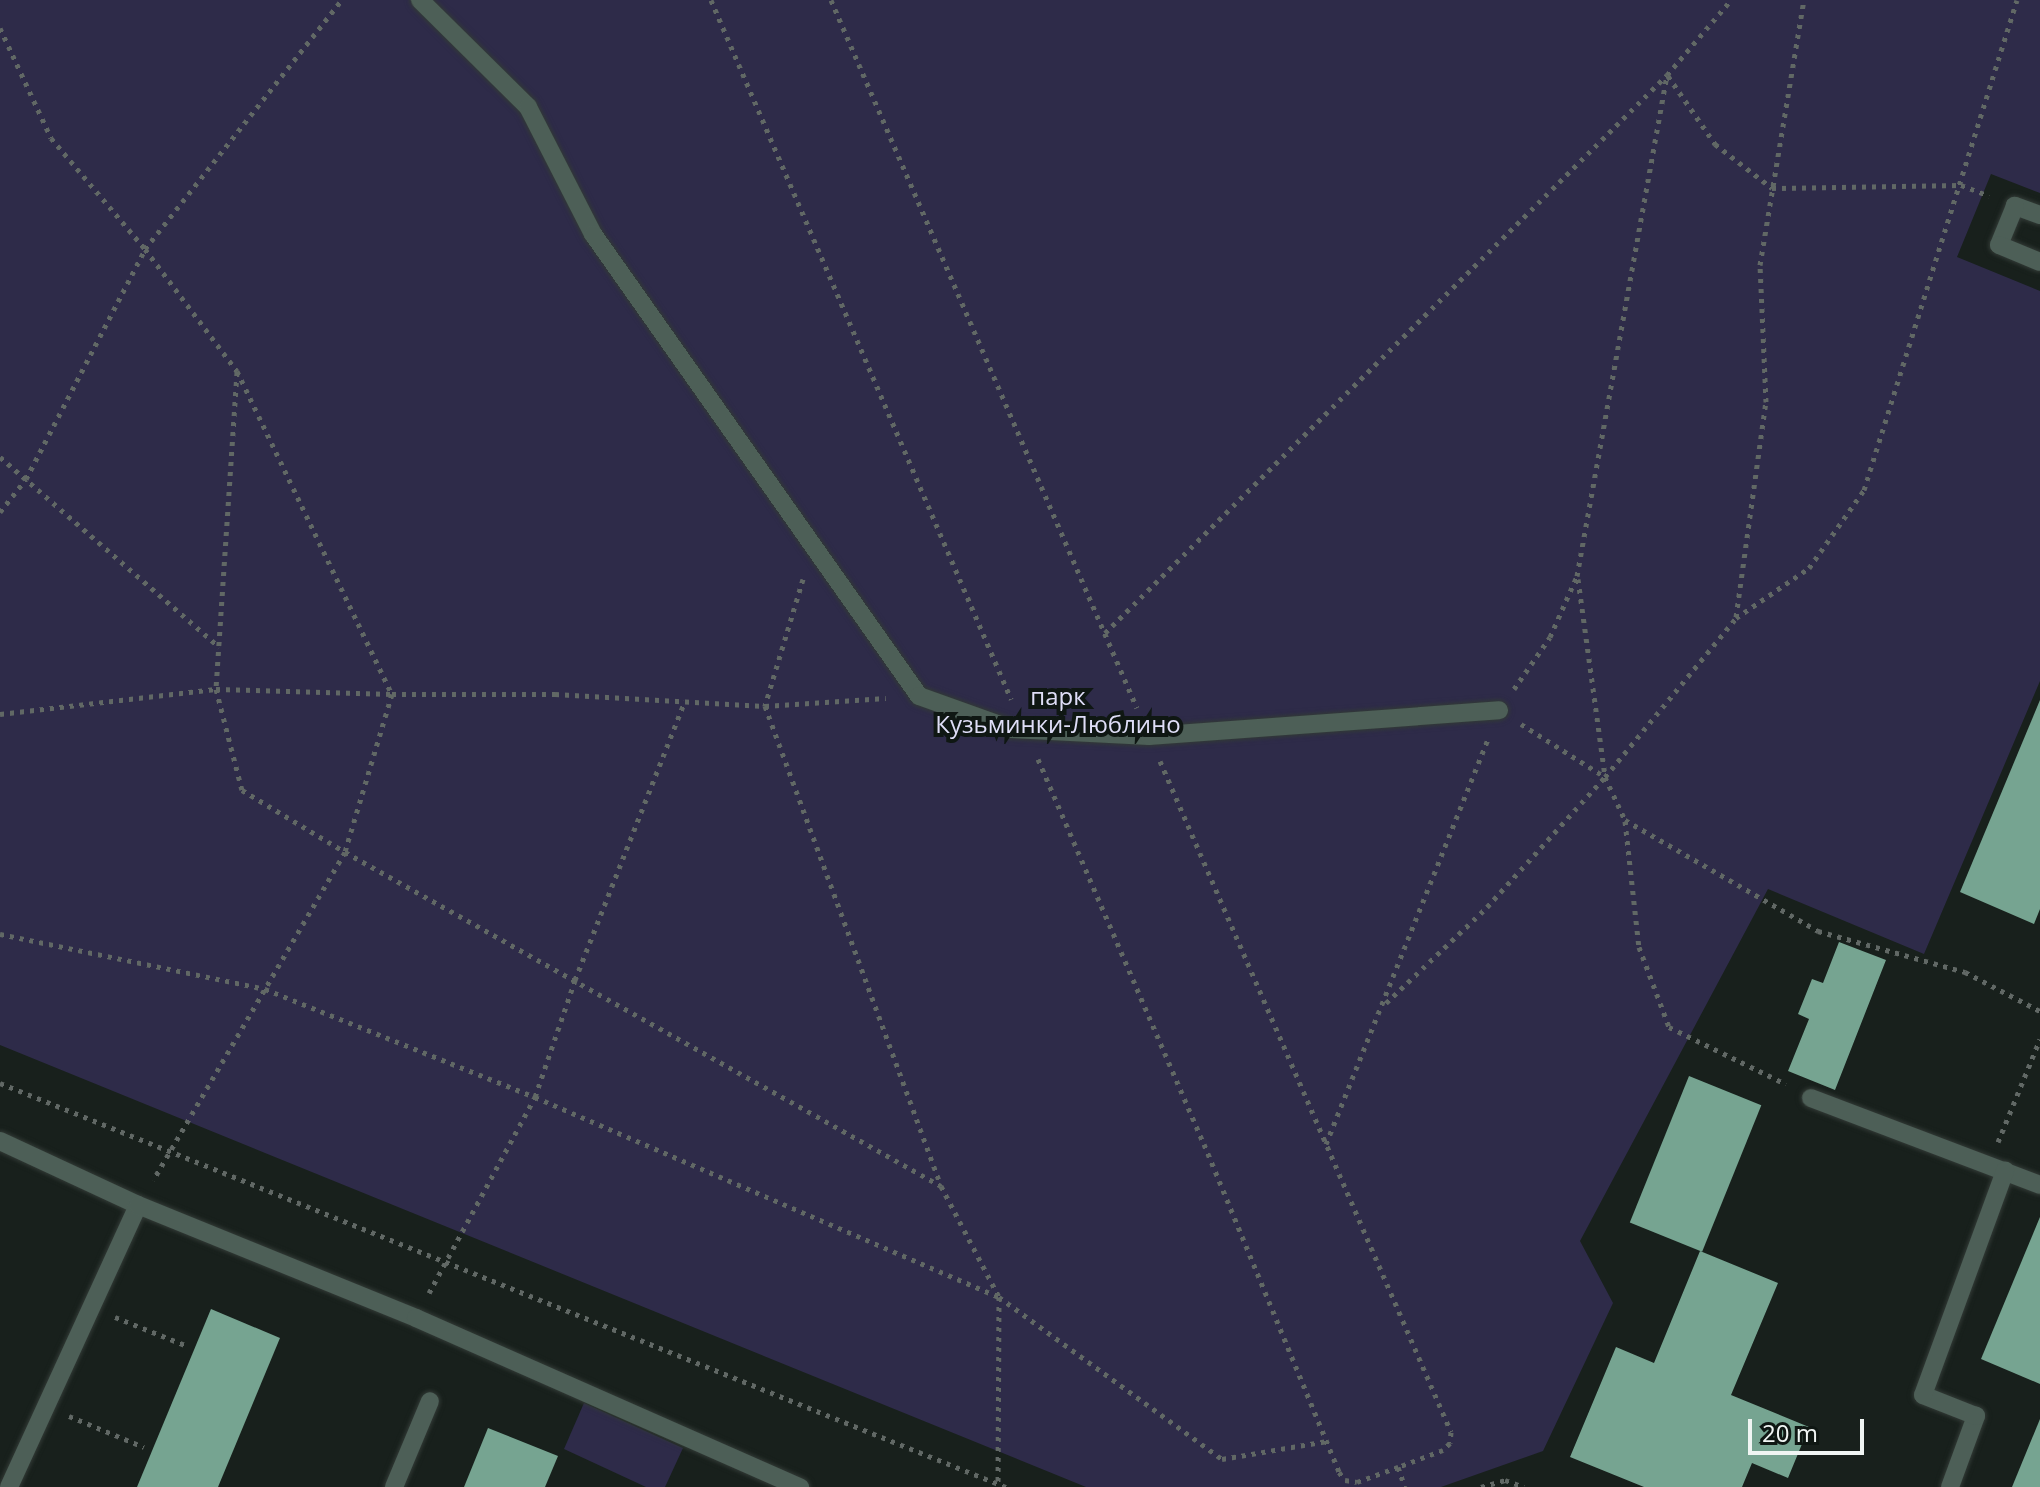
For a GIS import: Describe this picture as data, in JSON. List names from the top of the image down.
{
  "parks": ["парк Кузьминки-Люблино"],
  "scale_bar": "20 m"
}
